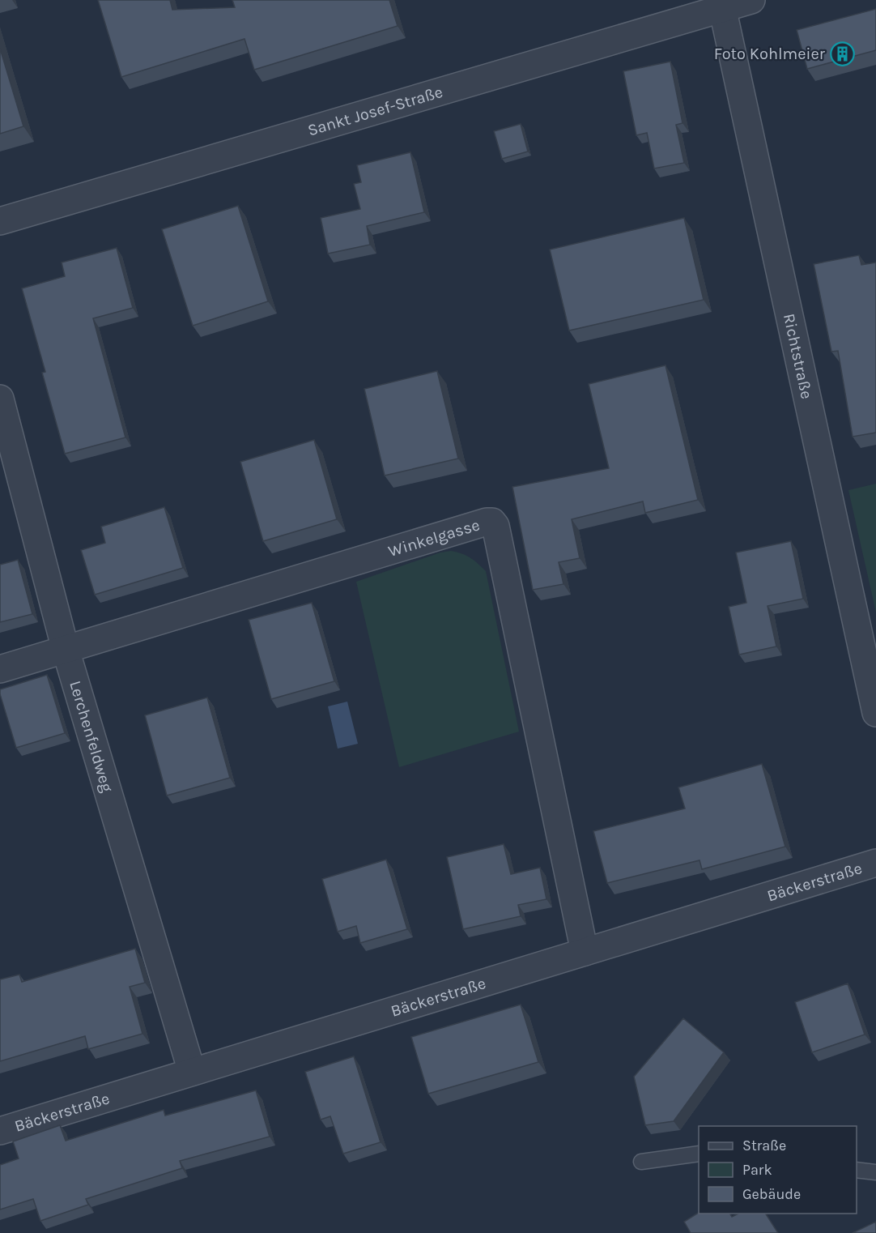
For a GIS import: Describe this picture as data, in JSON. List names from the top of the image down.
{
  "streets": {
    "street": [
      "Sankt Josef-Straße",
      "Richtstraße",
      "Winkelgasse",
      "Lerchenfeldweg",
      "Bäckerstraße"
    ]
  },
  "crossings": [
    ["Sankt Josef-Straße", "Richtstraße"],
    ["Winkelgasse", "Lerchenfeldweg"],
    ["Winkelgasse", "Bäckerstraße"],
    ["Lerchenfeldweg", "Bäckerstraße"]
  ],
  "places": {
    "building": ["Foto Kohlmeier"]
  },
  "legend": ["Straße", "Park", "Gebäude"]
}
